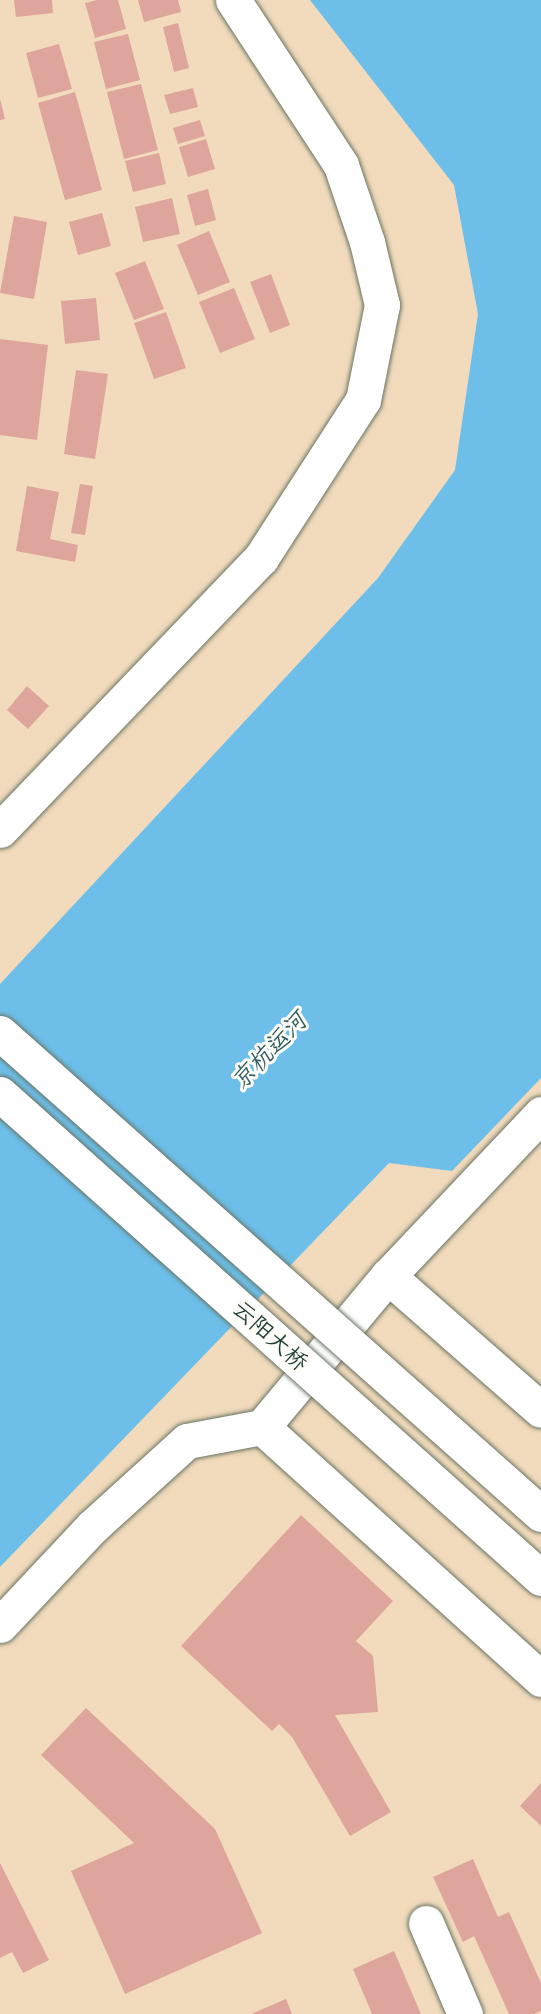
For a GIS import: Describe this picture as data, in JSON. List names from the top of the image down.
{
  "streets": {
    "street": ["云阳大桥"]
  },
  "water": ["京杭运河"]
}
